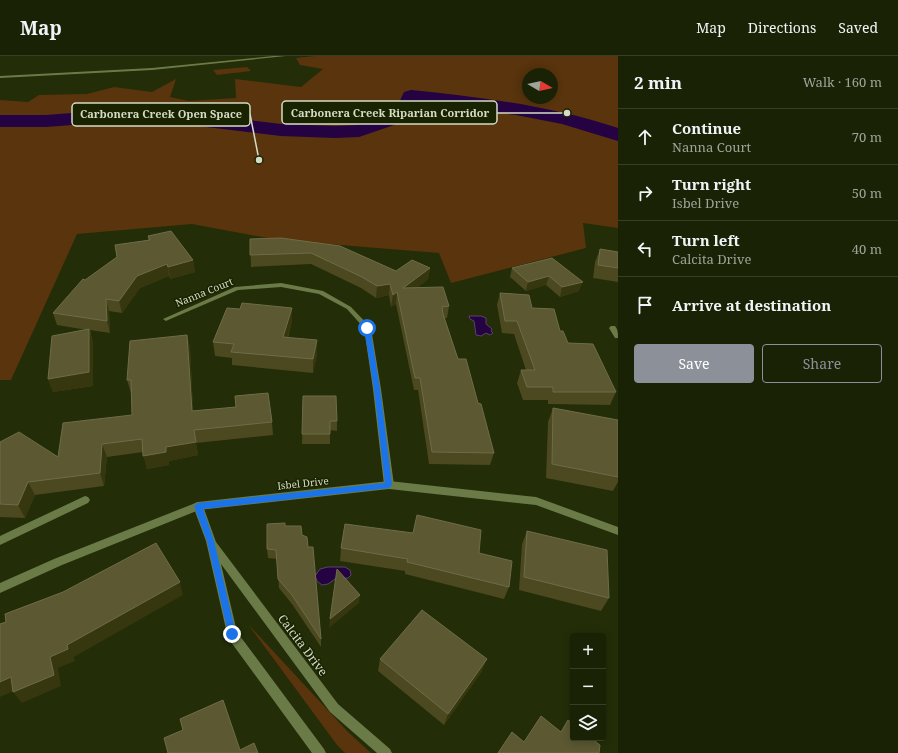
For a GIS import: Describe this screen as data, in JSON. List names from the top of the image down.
{
  "streets": {
    "street": ["Nanna Court", "Isbel Drive", "Calcita Drive"]
  },
  "crossings": [
    ["Nanna Court", "Isbel Drive"],
    ["Isbel Drive", "Calcita Drive"]
  ],
  "places": ["Carbonera Creek Riparian Corridor", "Carbonera Creek Open Space"],
  "north": "right",
  "page": {
    "header": "Map",
    "nav": ["Map", "Directions", "Saved"],
    "heading": ["2 min", "Walk · 160 m"],
    "list": [
      ["Continue", "Nanna Court", "70 m"],
      ["Turn right", "Isbel Drive", "50 m"],
      ["Turn left", "Calcita Drive", "40 m"],
      "Arrive at destination"
    ],
    "buttons": ["Save", "Share"],
    "map_buttons": ["+", "−"]
  }
}
